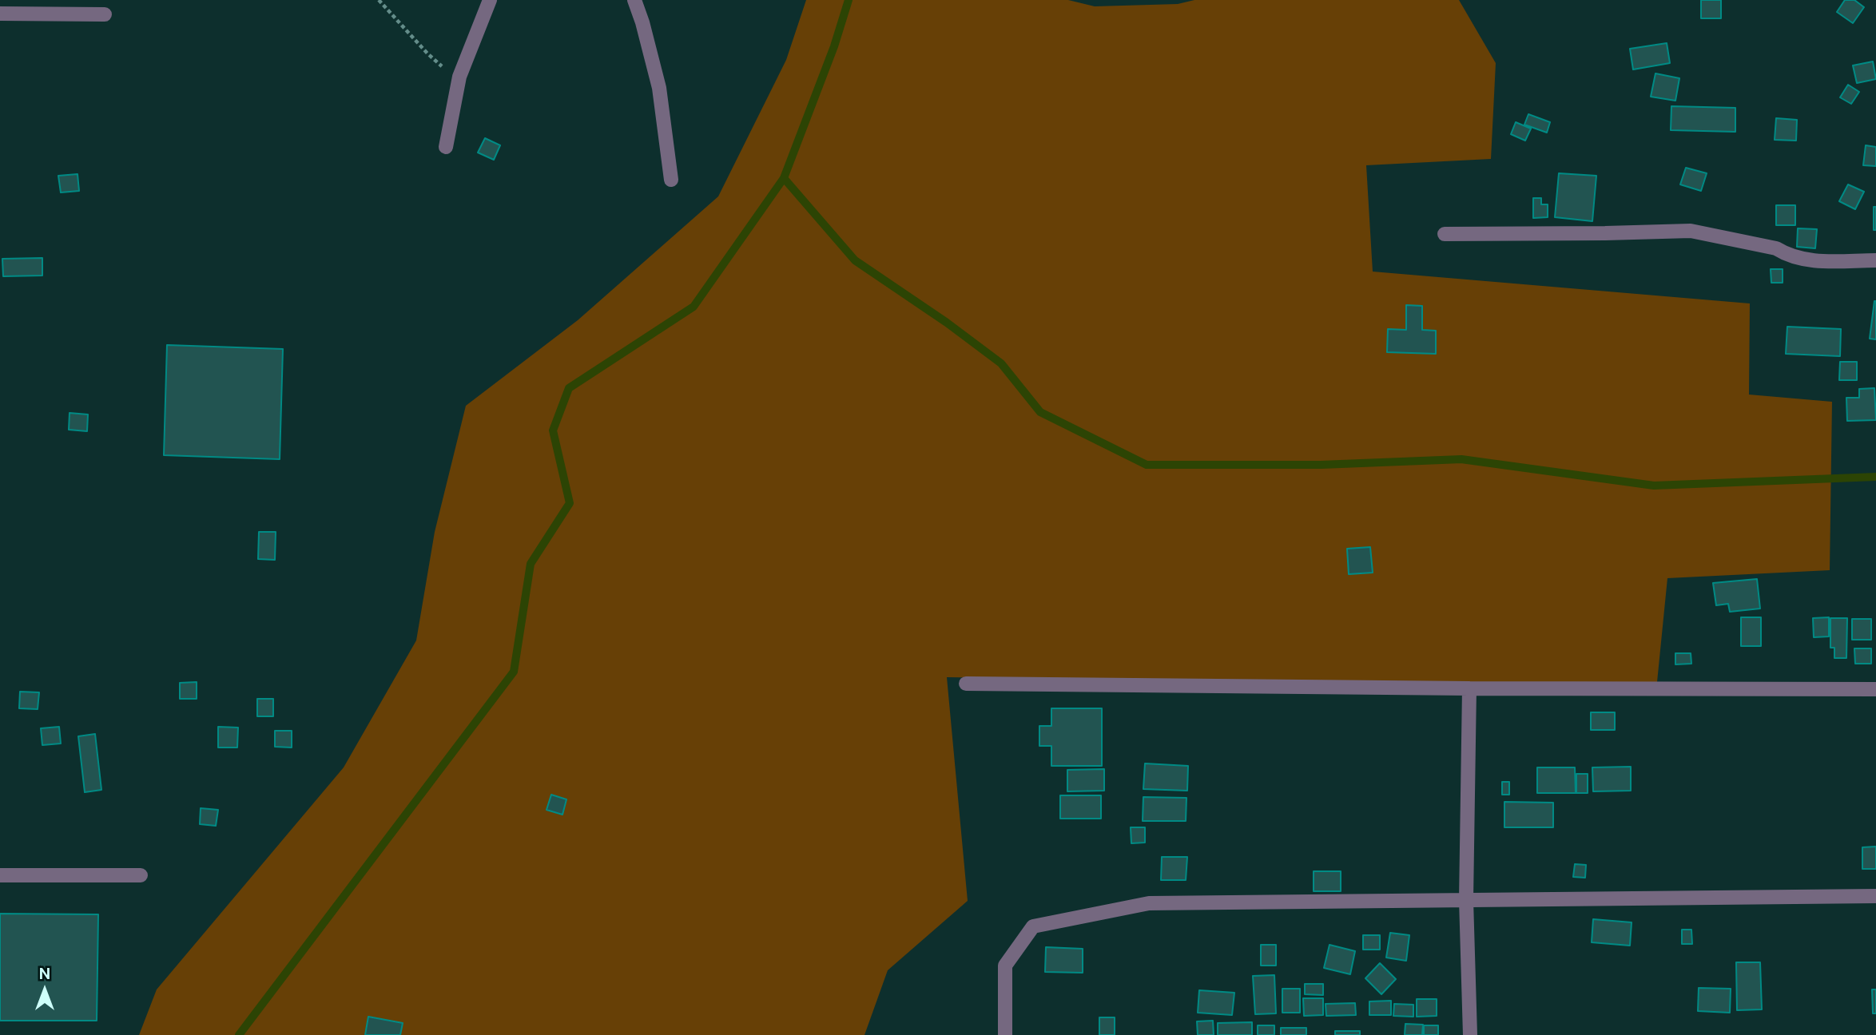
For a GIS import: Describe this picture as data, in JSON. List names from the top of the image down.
{
  "north": "top"
}
